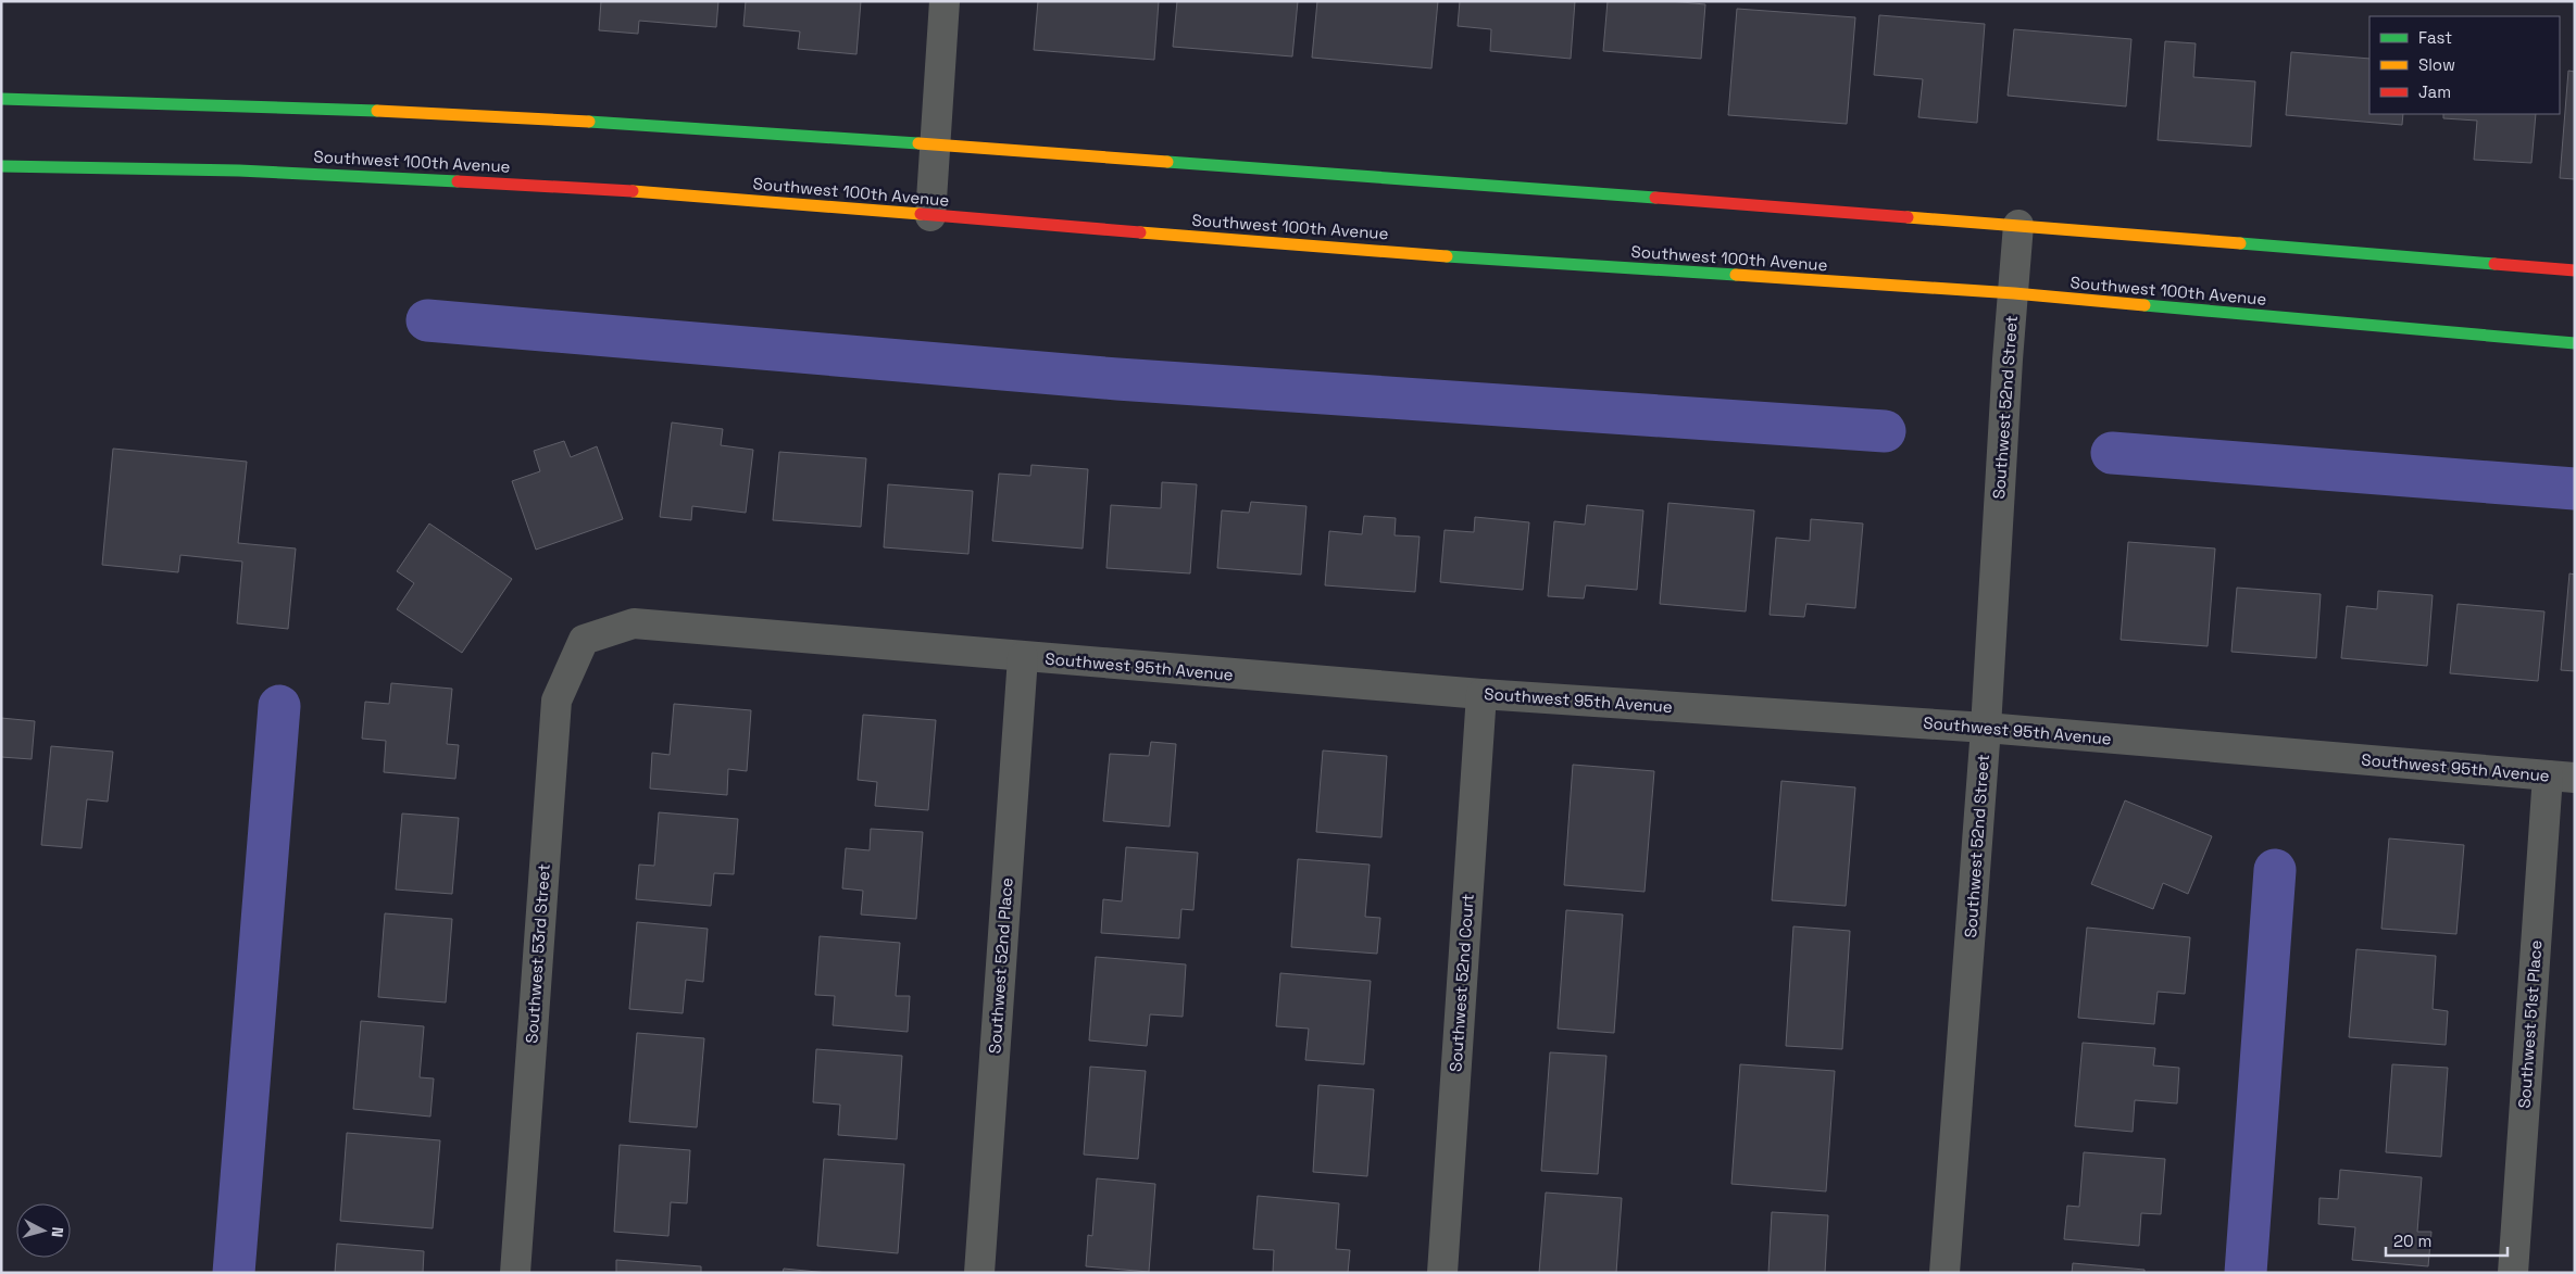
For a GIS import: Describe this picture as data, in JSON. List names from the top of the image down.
{
  "streets": {
    "main road": ["Southwest 100th Avenue"],
    "street": [
      "Southwest 52nd Street",
      "Southwest 95th Avenue",
      "Southwest 53rd Street",
      "Southwest 52nd Place",
      "Southwest 52nd Court",
      "Southwest 51st Place"
    ]
  },
  "crossings": [
    ["Southwest 100th Avenue", "Southwest 52nd Street"],
    ["Southwest 52nd Street", "Southwest 95th Avenue"],
    ["Southwest 95th Avenue", "Southwest 53rd Street"],
    ["Southwest 95th Avenue", "Southwest 52nd Place"],
    ["Southwest 95th Avenue", "Southwest 52nd Court"],
    ["Southwest 95th Avenue", "Southwest 51st Place"]
  ],
  "legend": ["Fast", "Slow", "Jam"],
  "scale_bar": "20 m",
  "north": "right"
}
